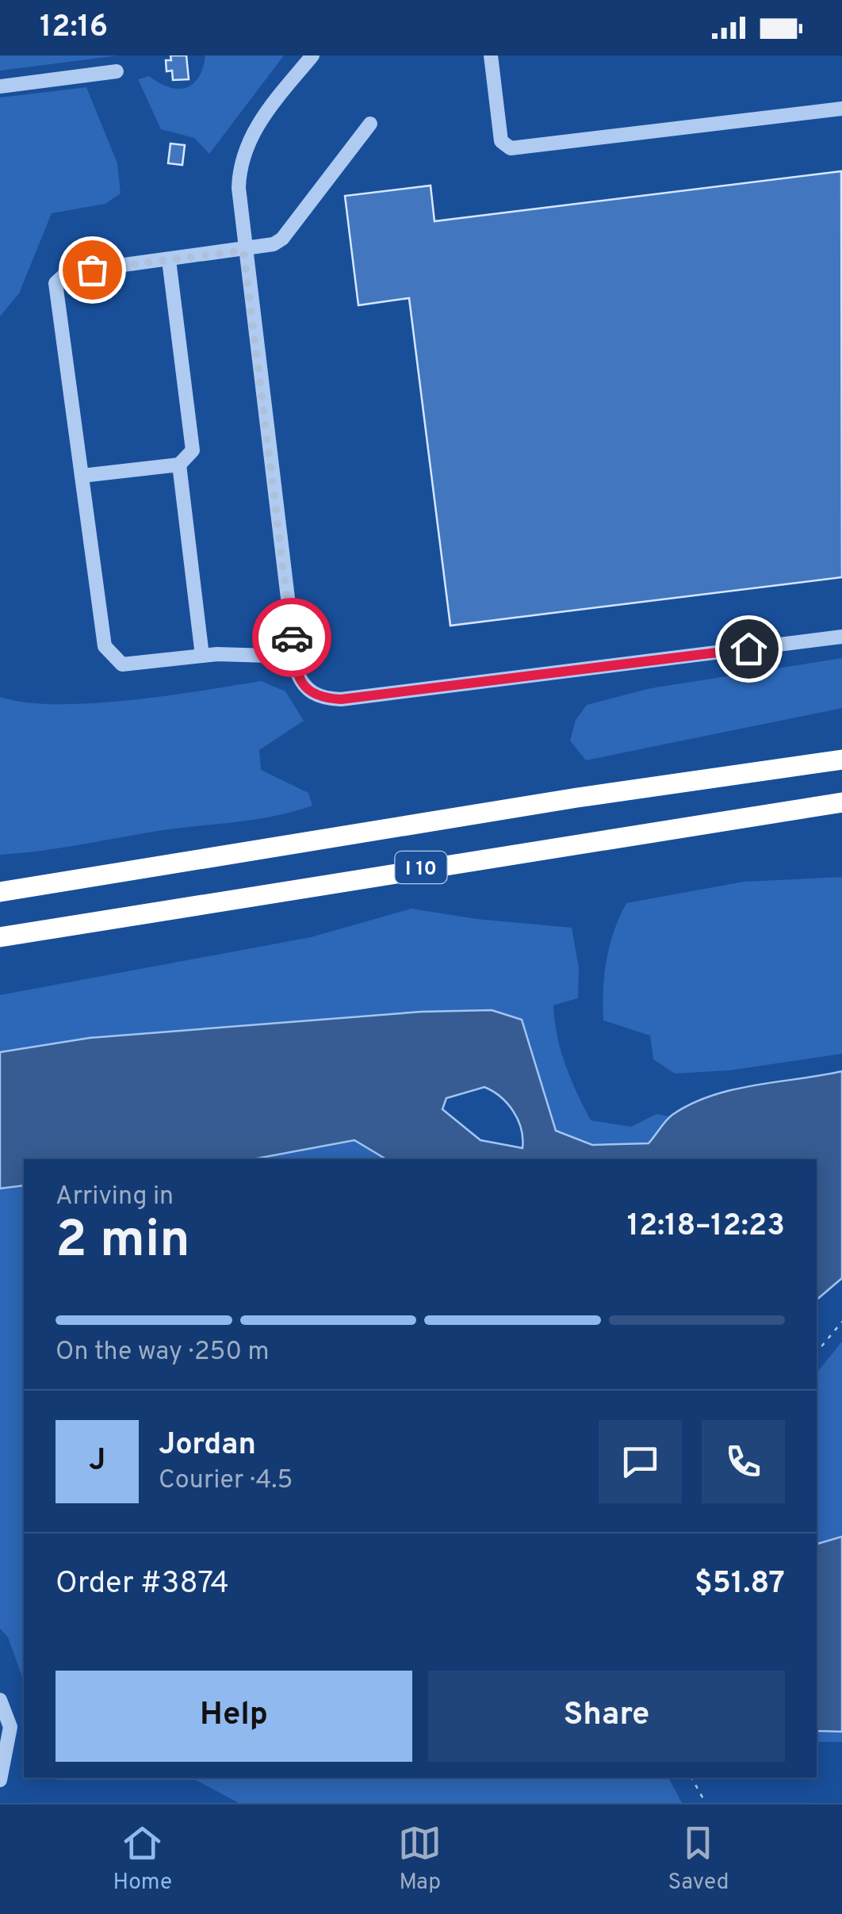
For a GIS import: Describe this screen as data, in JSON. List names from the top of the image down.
{
  "streets": {
    "highway": ["I 10"]
  },
  "page": {
    "status": "12:16",
    "heading": ["2 min", "Arriving in", "12:18–12:23"],
    "panel": [
      "Jordan",
      "Courier · 4.5",
      "Order #3874",
      "$51.87"
    ],
    "bar": "On the way · 250 m",
    "round": "J",
    "buttons": ["Help", "Share"],
    "tabs": ["Home", "Map", "Saved"]
  }
}
